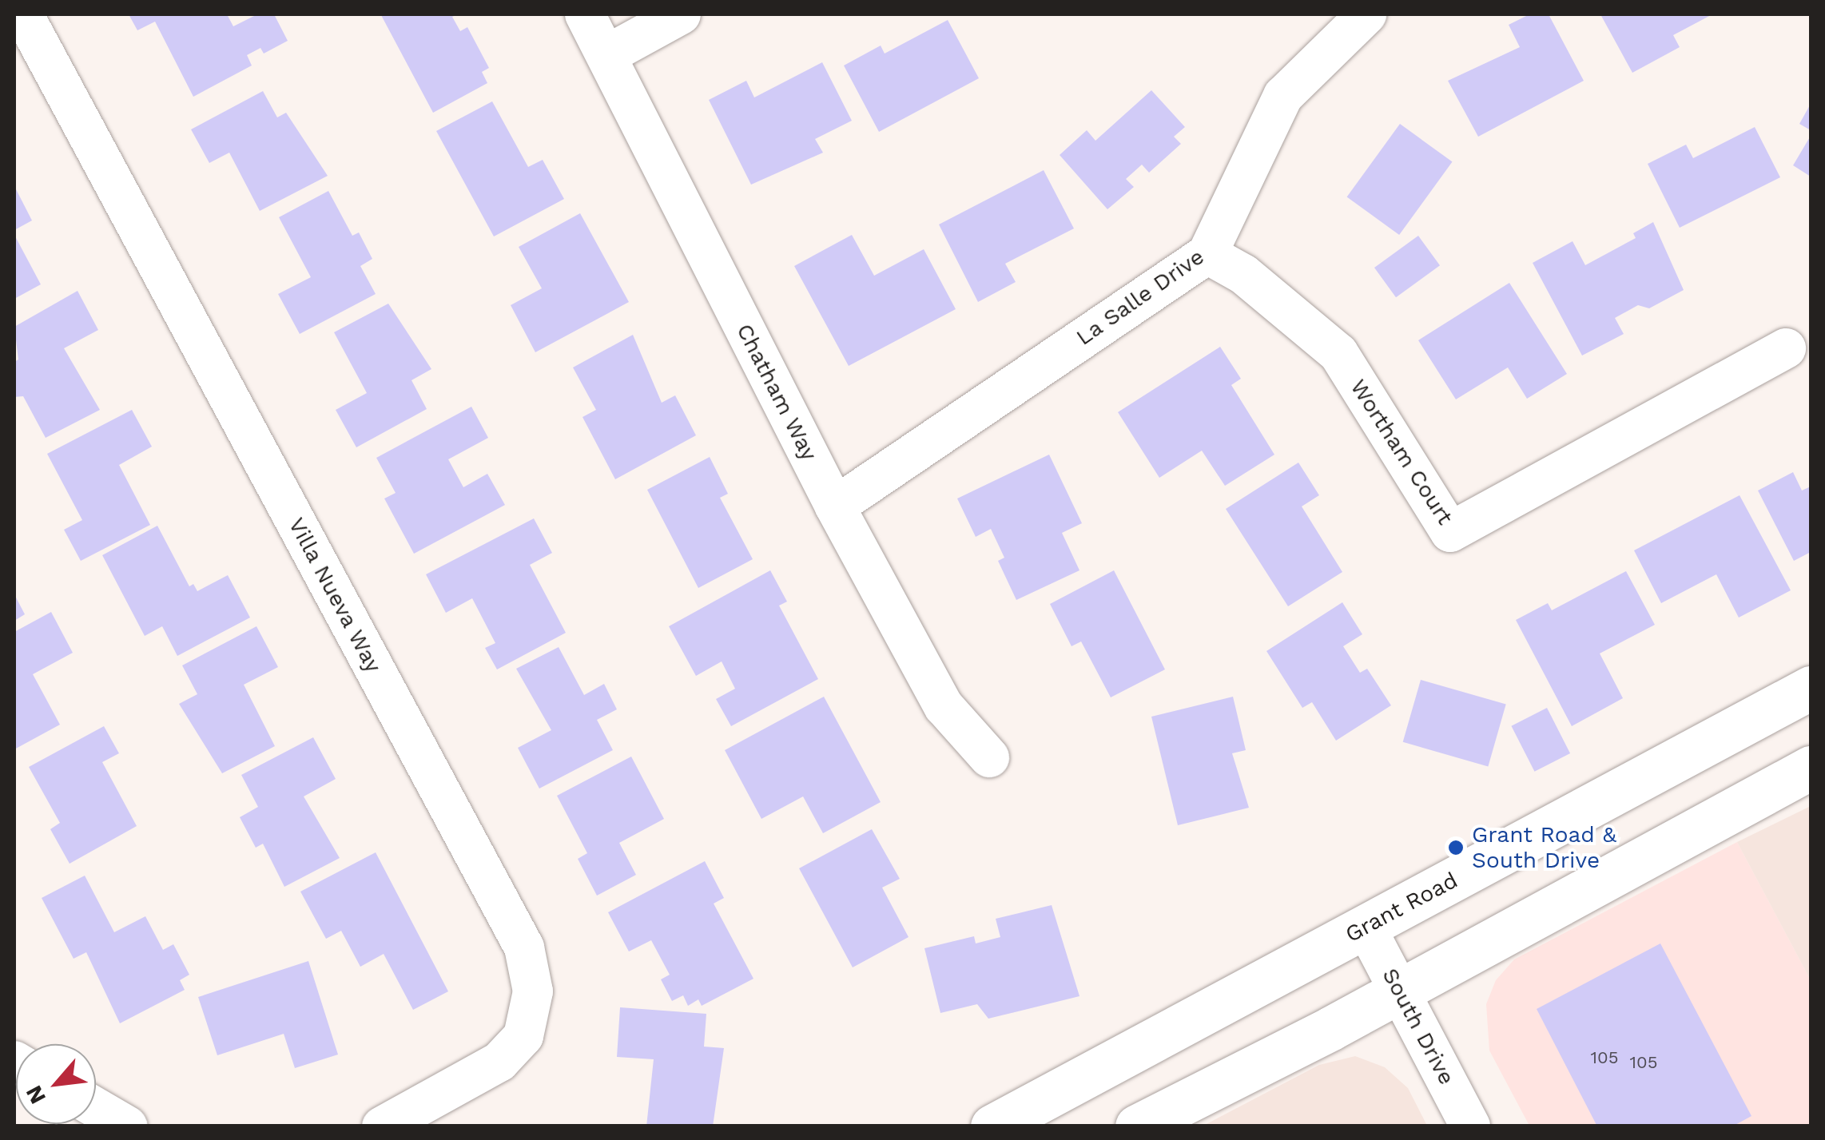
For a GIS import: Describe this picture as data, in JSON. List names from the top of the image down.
{
  "streets": {
    "main road": ["Grant Road"],
    "street": [
      "La Salle Drive",
      "Chatham Way",
      "Wortham Court",
      "Villa Nueva Way",
      "South Drive"
    ]
  },
  "crossings": [
    ["La Salle Drive", "Chatham Way"],
    ["La Salle Drive", "Wortham Court"],
    ["Grant Road", "South Drive"]
  ],
  "places": ["Grant Road & South Drive"],
  "house_numbers": ["105", "105"],
  "north": "bottom left"
}
